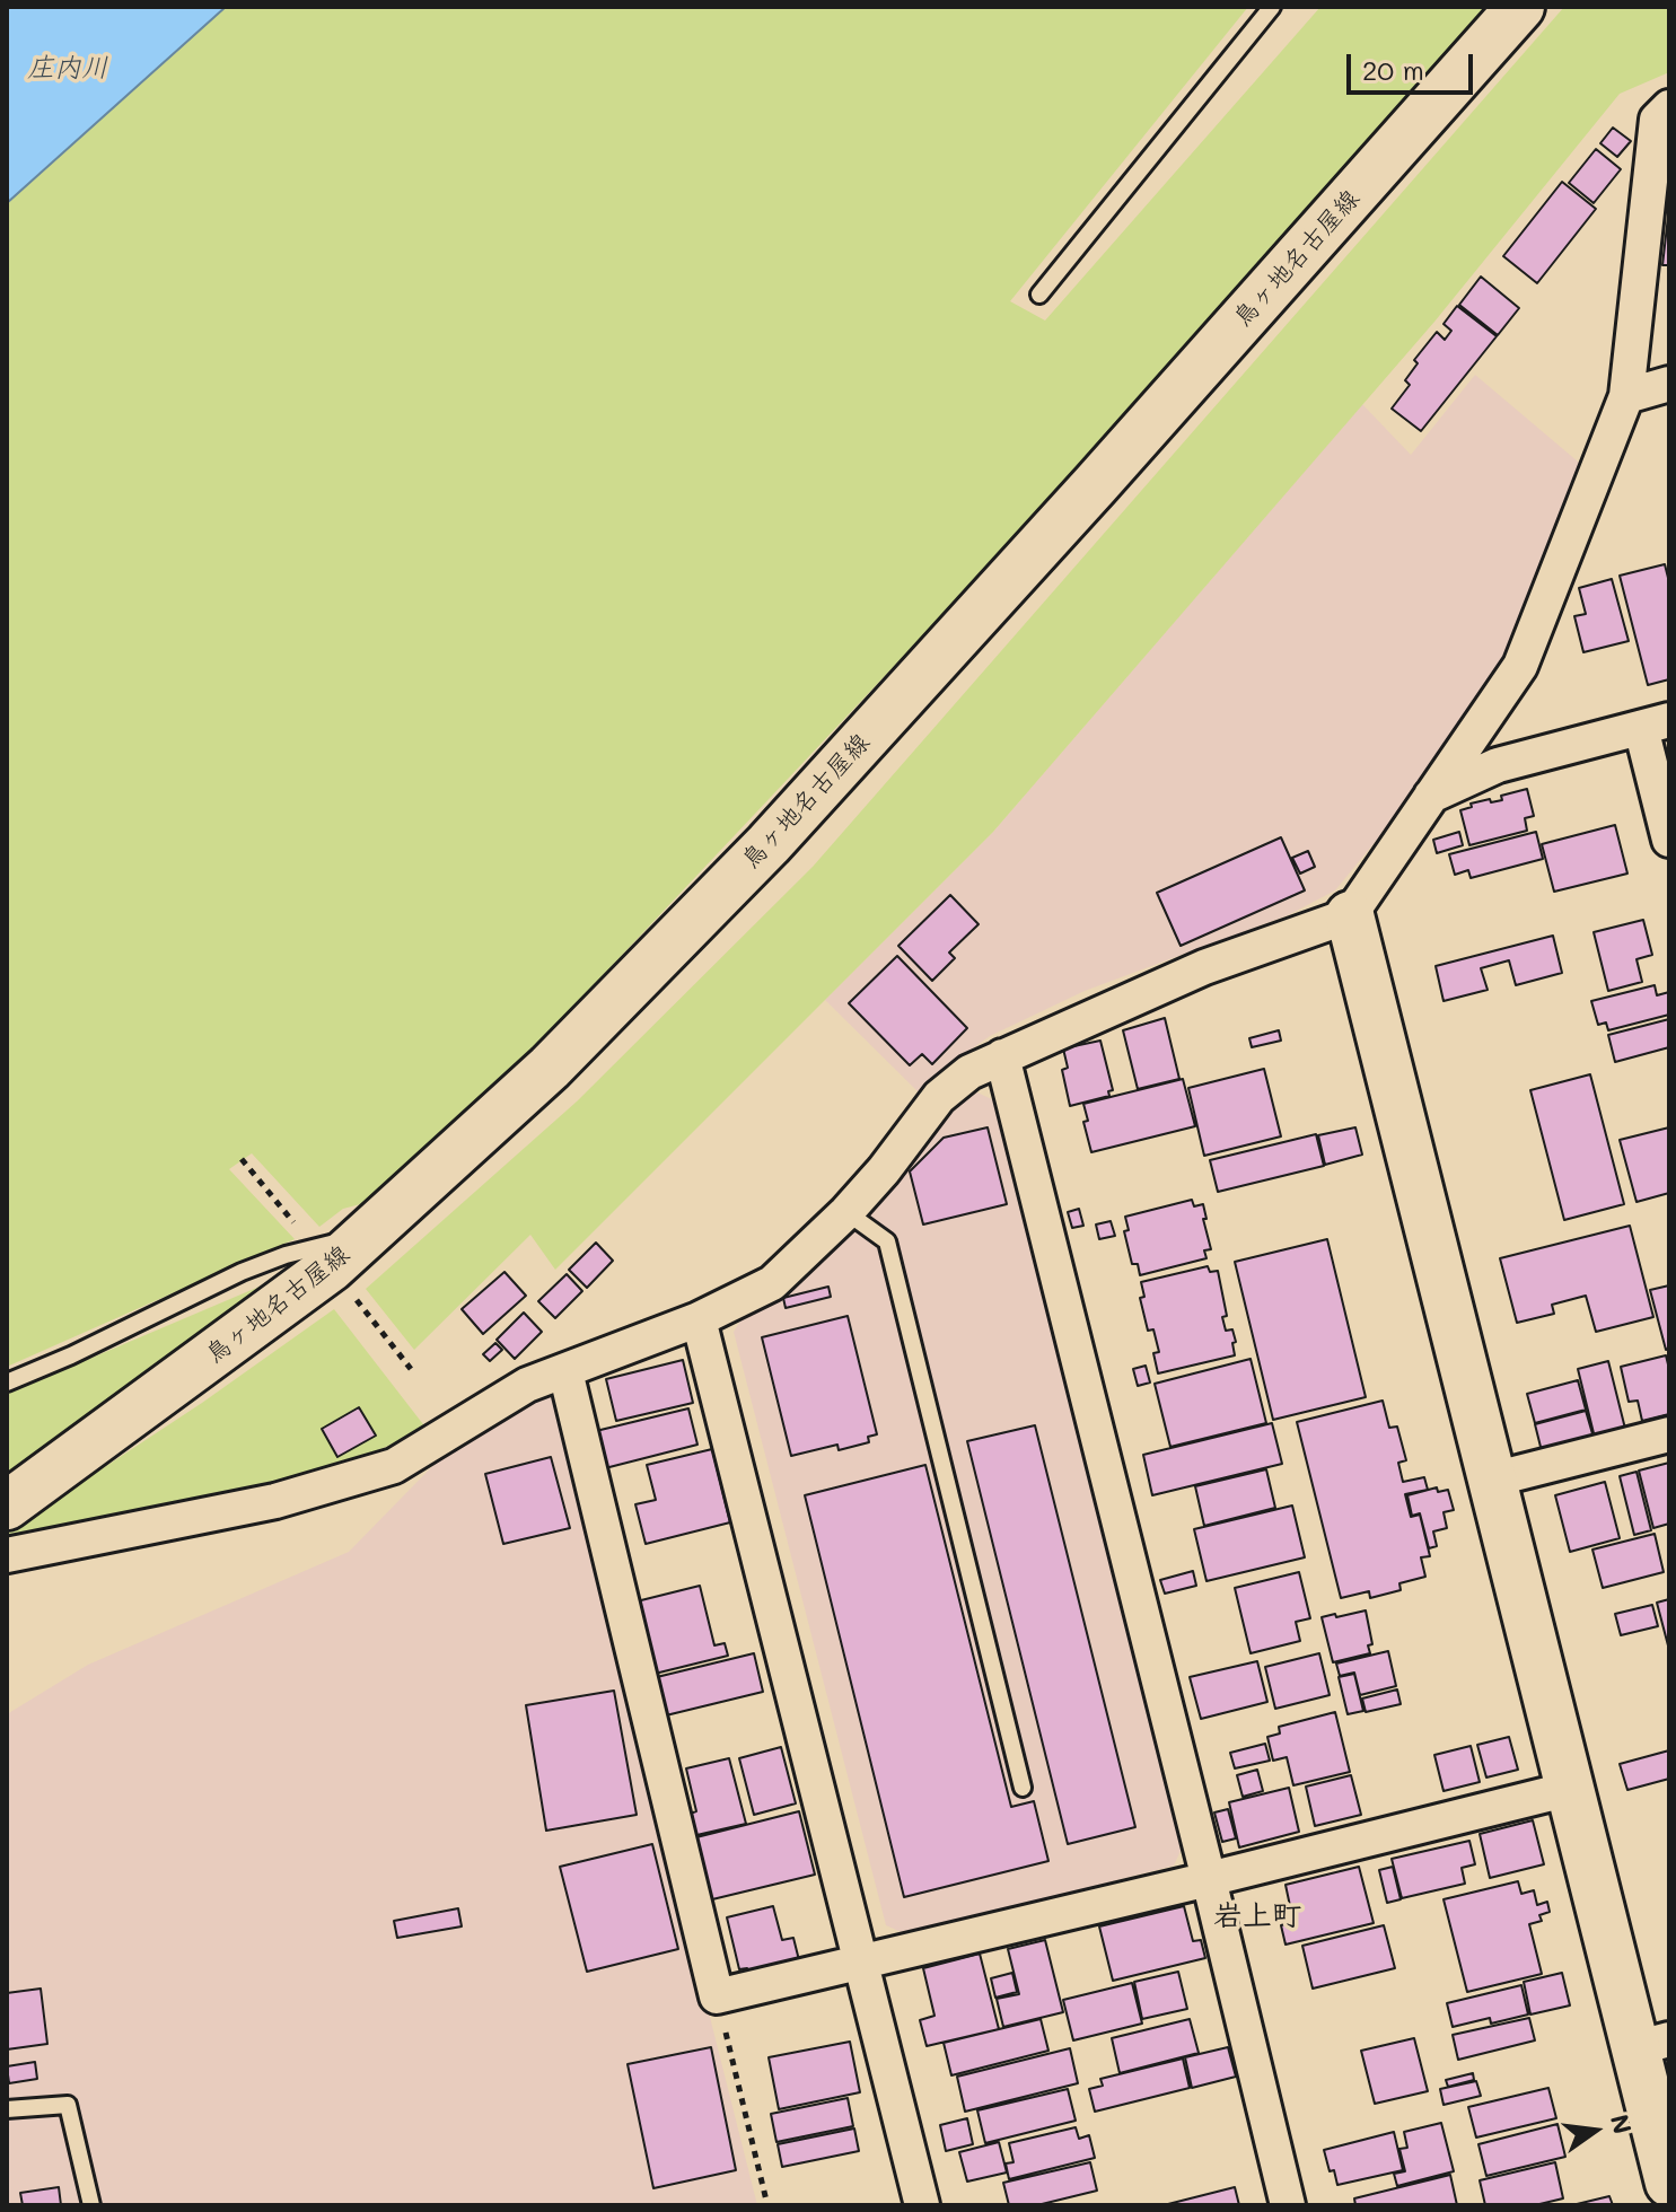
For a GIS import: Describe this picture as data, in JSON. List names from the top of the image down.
{
  "streets": {
    "main road": ["鳥ヶ地名古屋線"]
  },
  "districts": ["岩上町"],
  "water": ["庄内川"],
  "scale_bar": "20 m",
  "north": "right"
}
